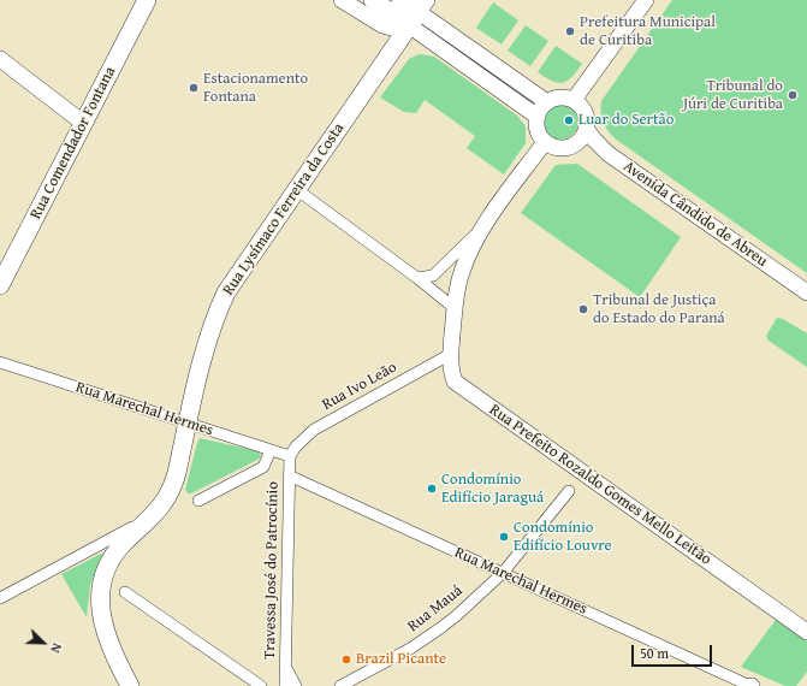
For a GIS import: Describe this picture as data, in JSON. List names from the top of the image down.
{
  "streets": {
    "main road": [
      "Rua Comendador Fontana",
      "Rua Lysímaco Ferreira da Costa",
      "Avenida Cândido de Abreu",
      "Rua Prefeito Rozaldo Gomes Mello Leitão"
    ],
    "street": [
      "Rua Ivo Leão",
      "Rua Marechal Hermes",
      "Travessa José do Patrocínio",
      "Rua Mauá"
    ]
  },
  "crossings": [
    ["Rua Lysímaco Ferreira da Costa", "Rua Marechal Hermes"],
    ["Avenida Cândido de Abreu", "Rua Prefeito Rozaldo Gomes Mello Leitão"],
    ["Rua Ivo Leão", "Rua Marechal Hermes"],
    ["Rua Ivo Leão", "Rua Prefeito Rozaldo Gomes Mello Leitão"],
    ["Rua Ivo Leão", "Travessa José do Patrocínio"],
    ["Rua Marechal Hermes", "Travessa José do Patrocínio"],
    ["Rua Marechal Hermes", "Rua Mauá"]
  ],
  "places": [
    "Prefeitura Municipal de Curitiba",
    "Estacionamento Fontana",
    "Tribunal do Júri de Curitiba",
    "Luar do Sertão",
    "Tribunal de Justiça do Estado do Paraná",
    "Condomínio Edifício Jaraguá",
    "Condomínio Edifício Louvre",
    "Brazil Picante"
  ],
  "scale_bar": "50 m",
  "north": "bottom right"
}
